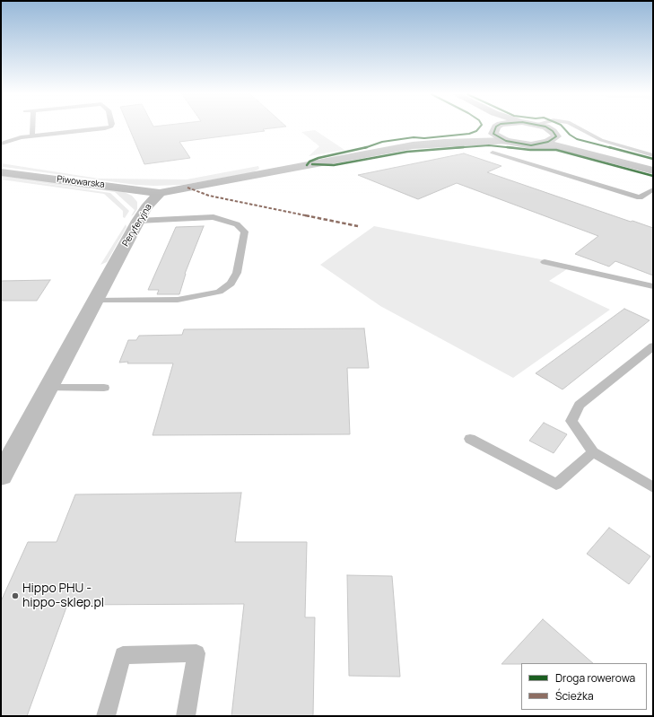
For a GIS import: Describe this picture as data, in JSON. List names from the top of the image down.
{
  "streets": {
    "street": ["Piwowarska", "Peryferyjna"]
  },
  "crossings": [
    ["Piwowarska", "Peryferyjna"]
  ],
  "places": ["Hippo PHU - hippo-sklep.pl"],
  "legend": ["Droga rowerowa", "Ścieżka"]
}
